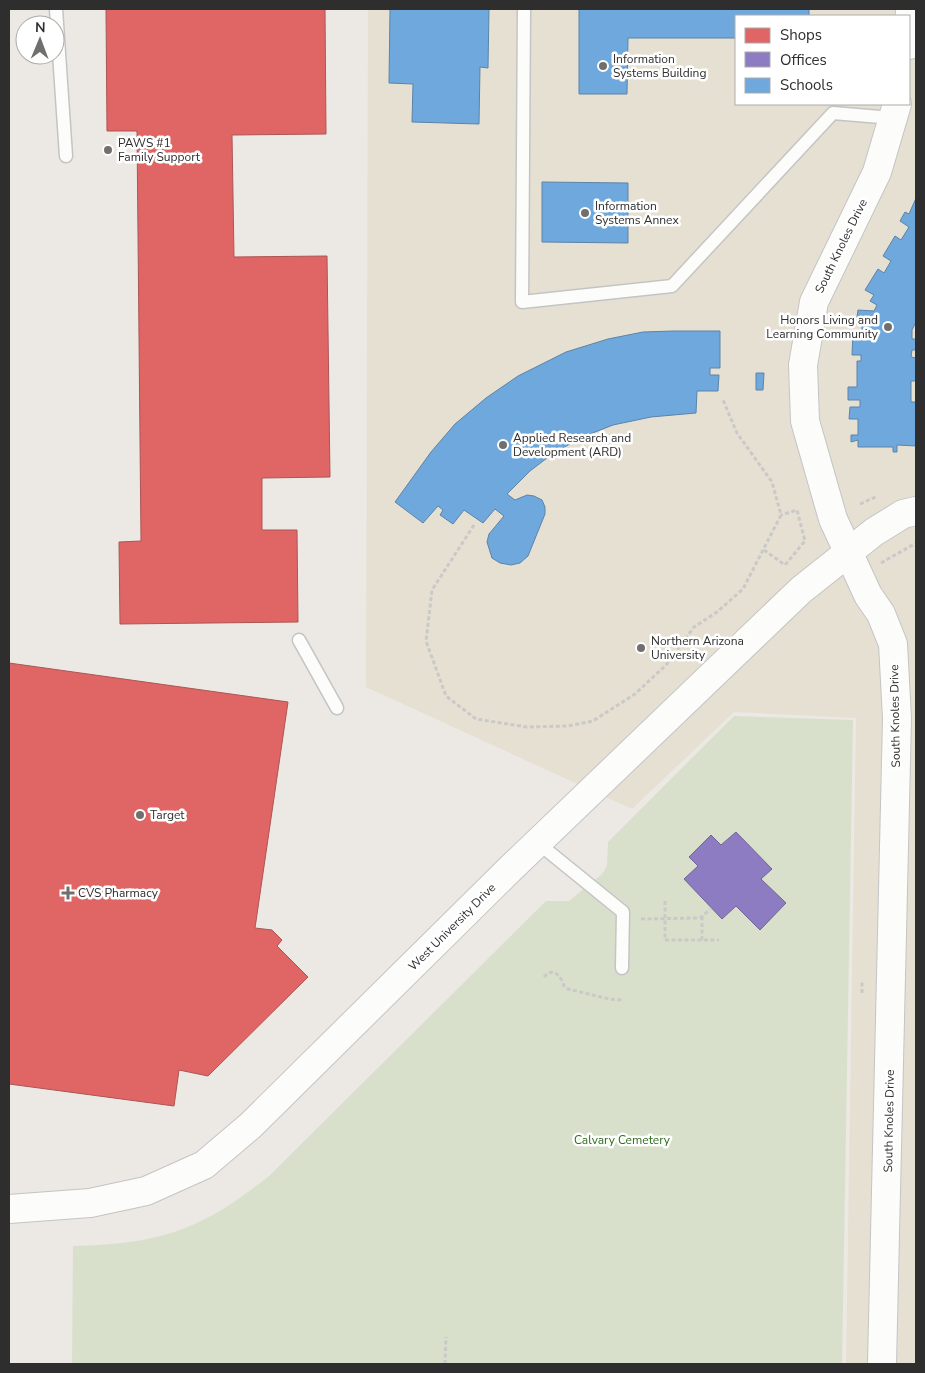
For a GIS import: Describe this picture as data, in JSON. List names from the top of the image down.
{
  "streets": {
    "street": ["South Knoles Drive", "West University Drive"]
  },
  "crossings": [
    ["South Knoles Drive", "West University Drive"]
  ],
  "parks": ["Calvary Cemetery"],
  "places": {
    "other": [
      "Information Systems Building",
      "PAWS #1 Family Support",
      "Information Systems Annex",
      "Honors Living and Learning Community",
      "Applied Research and Development (ARD)",
      "Northern Arizona University",
      "Target"
    ],
    "health": ["CVS Pharmacy"]
  },
  "legend": ["Shops", "Offices", "Schools"],
  "north": "top"
}
